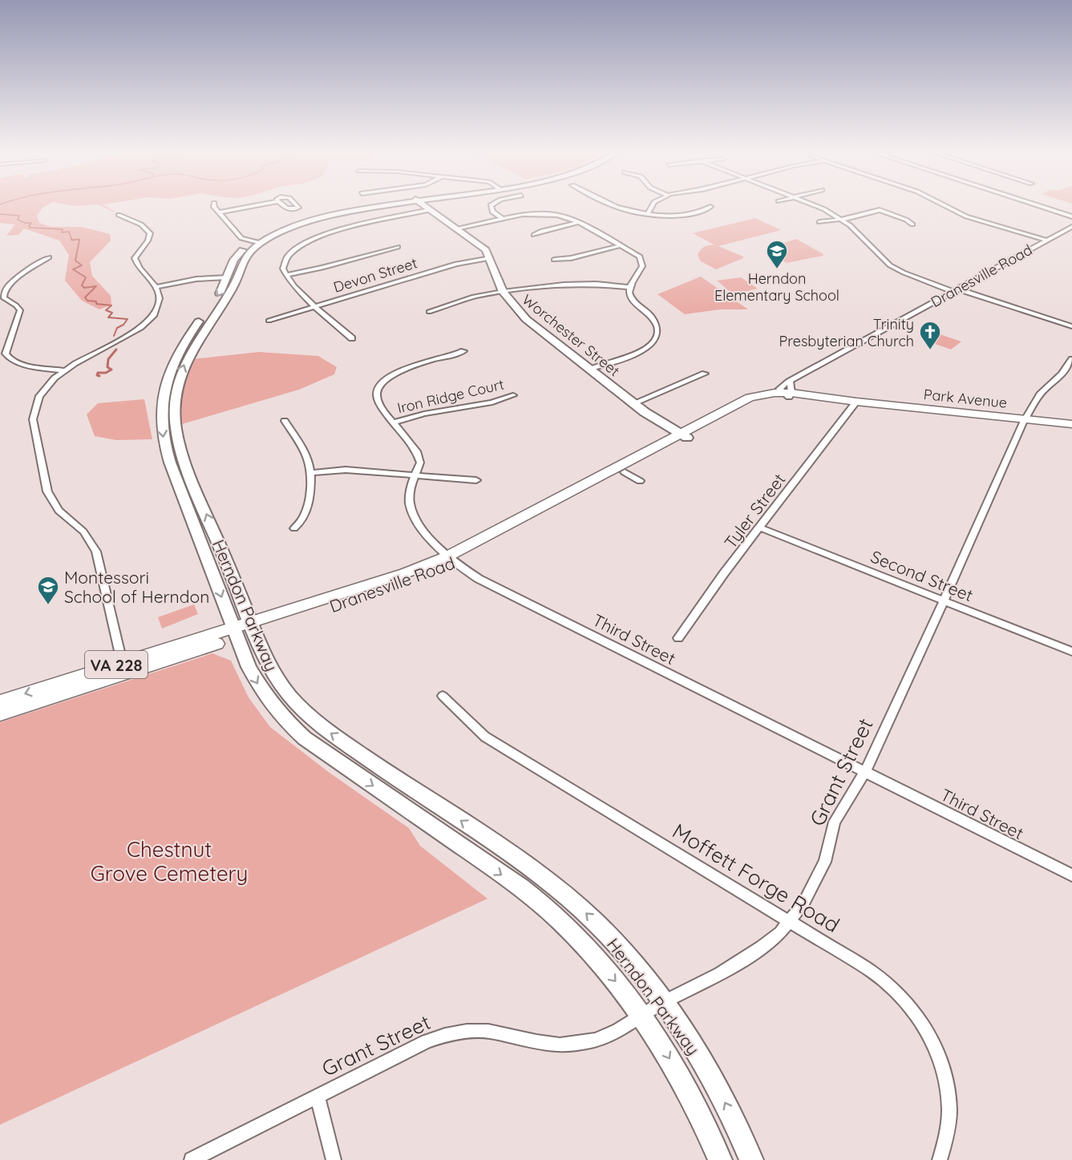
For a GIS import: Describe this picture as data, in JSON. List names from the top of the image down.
{
  "streets": {
    "main road": [
      "Dranesville Road",
      "Worchester Street",
      "Park Avenue",
      "Herndon Parkway",
      "VA 228"
    ],
    "street": [
      "Devon Street",
      "Iron Ridge Court",
      "Tyler Street",
      "Second Street",
      "Third Street",
      "Grant Street",
      "Moffett Forge Road"
    ]
  },
  "crossings": [
    ["Devon Street", "Worchester Street"],
    ["Dranesville Road", "Worchester Street"],
    ["Dranesville Road", "Park Avenue"],
    ["Dranesville Road", "Herndon Parkway"],
    ["Dranesville Road", "Third Street"],
    ["Iron Ridge Court", "Third Street"],
    ["Park Avenue", "Tyler Street"],
    ["Park Avenue", "Grant Street"],
    ["Tyler Street", "Second Street"],
    ["Second Street", "Grant Street"],
    ["Herndon Parkway", "Grant Street"],
    ["Third Street", "Grant Street"],
    ["Grant Street", "Moffett Forge Road"]
  ],
  "parks": ["Chestnut Grove Cemetery"],
  "places": {
    "school or university": ["Herndon Elementary School", "Montessori School of Herndon"],
    "church": ["Trinity Presbyterian Church"]
  }
}
